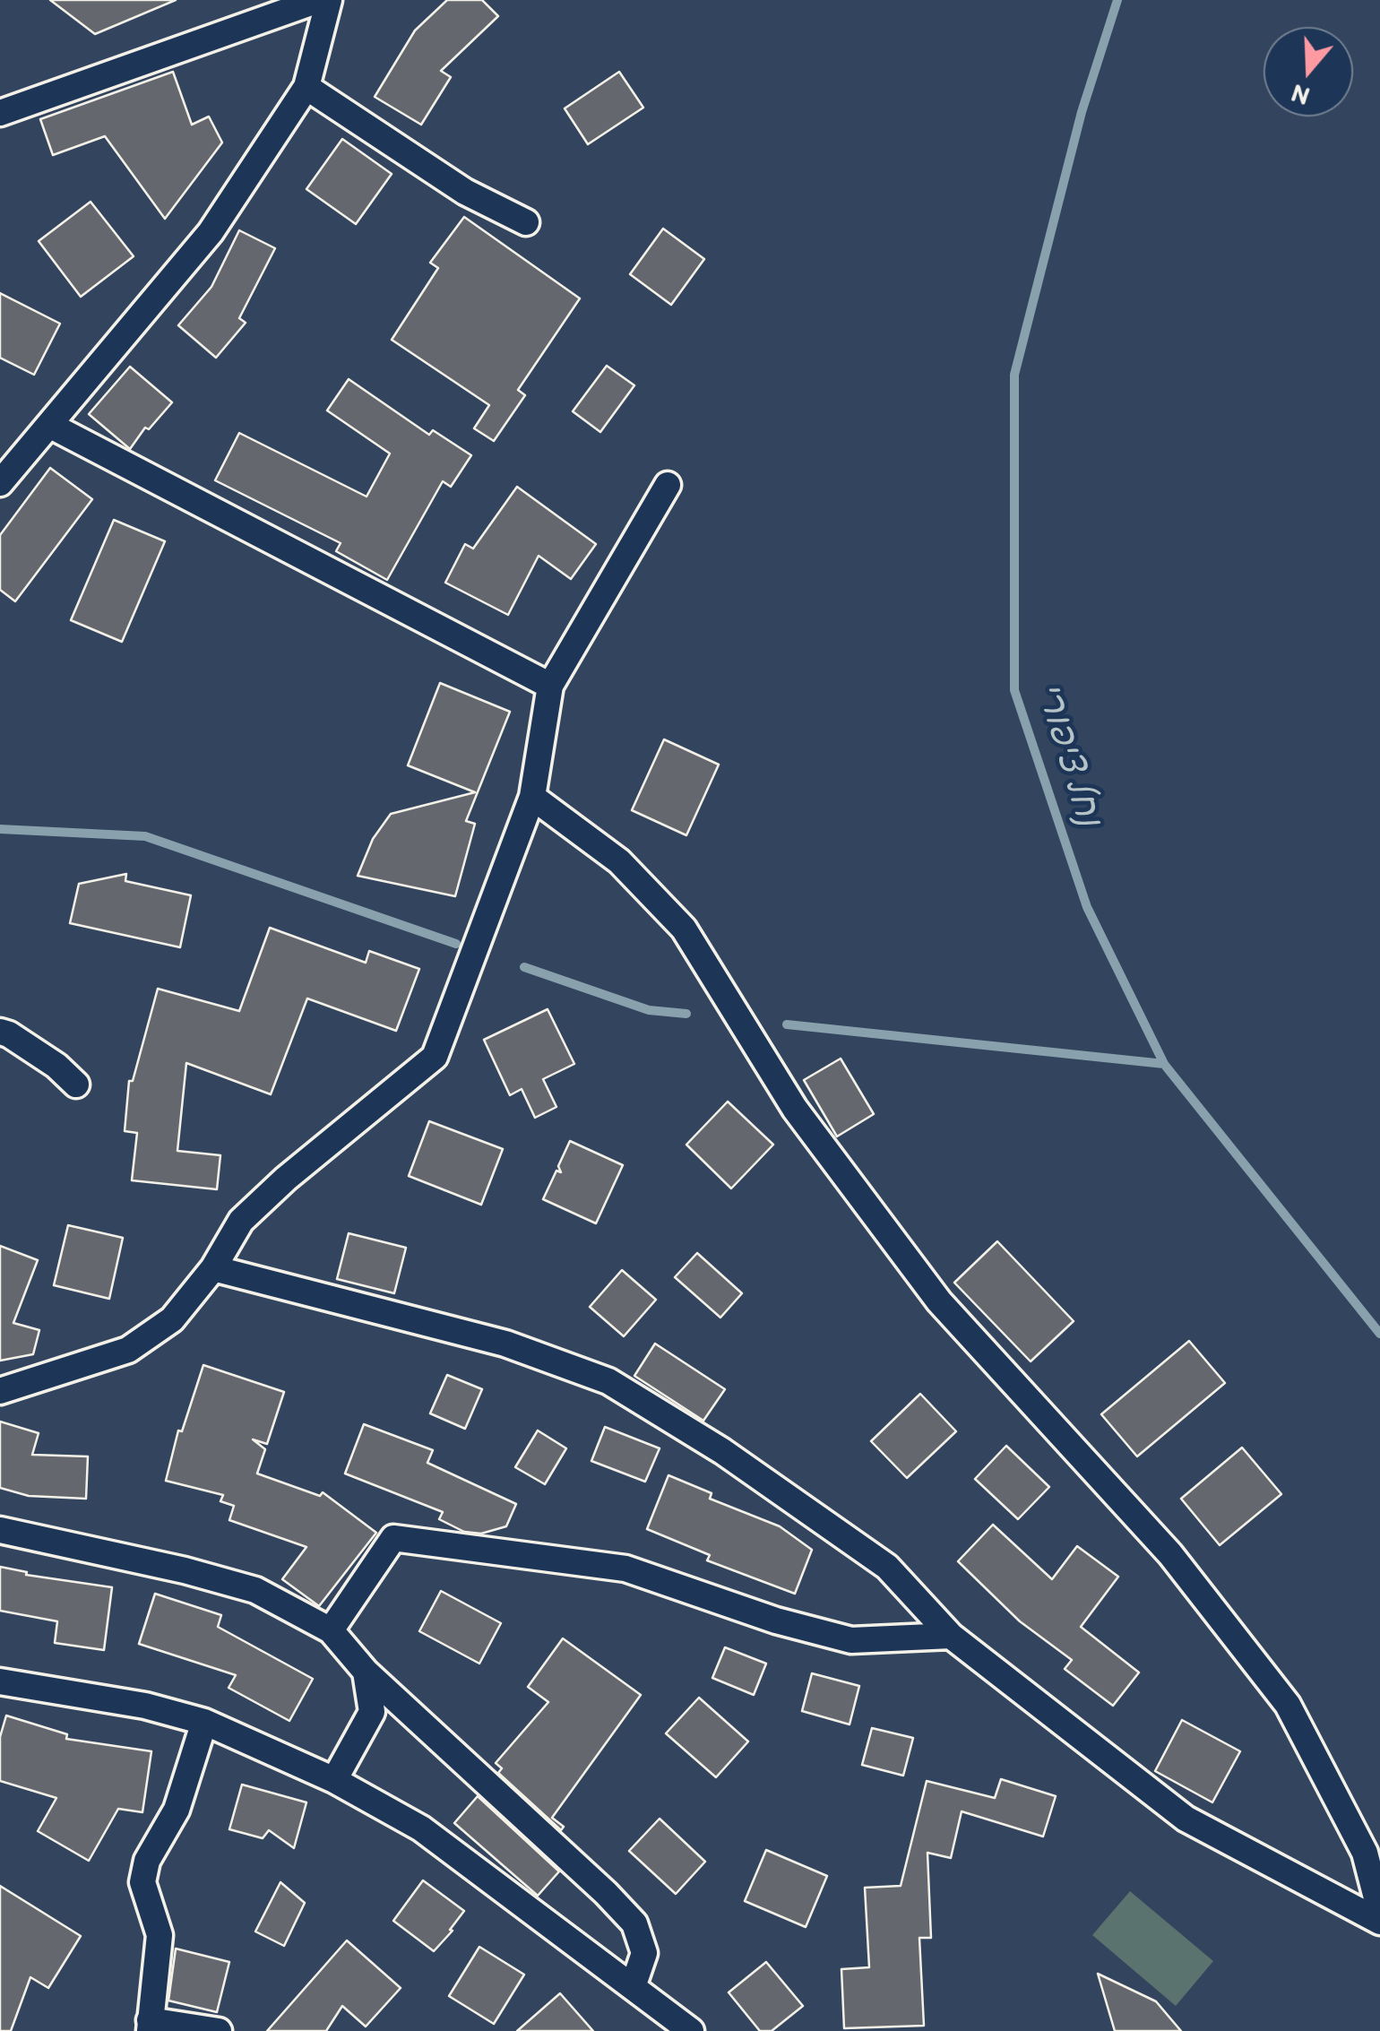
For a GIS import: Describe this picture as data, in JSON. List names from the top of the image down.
{
  "water": ["נחל ציפורי"],
  "north": "bottom"
}
